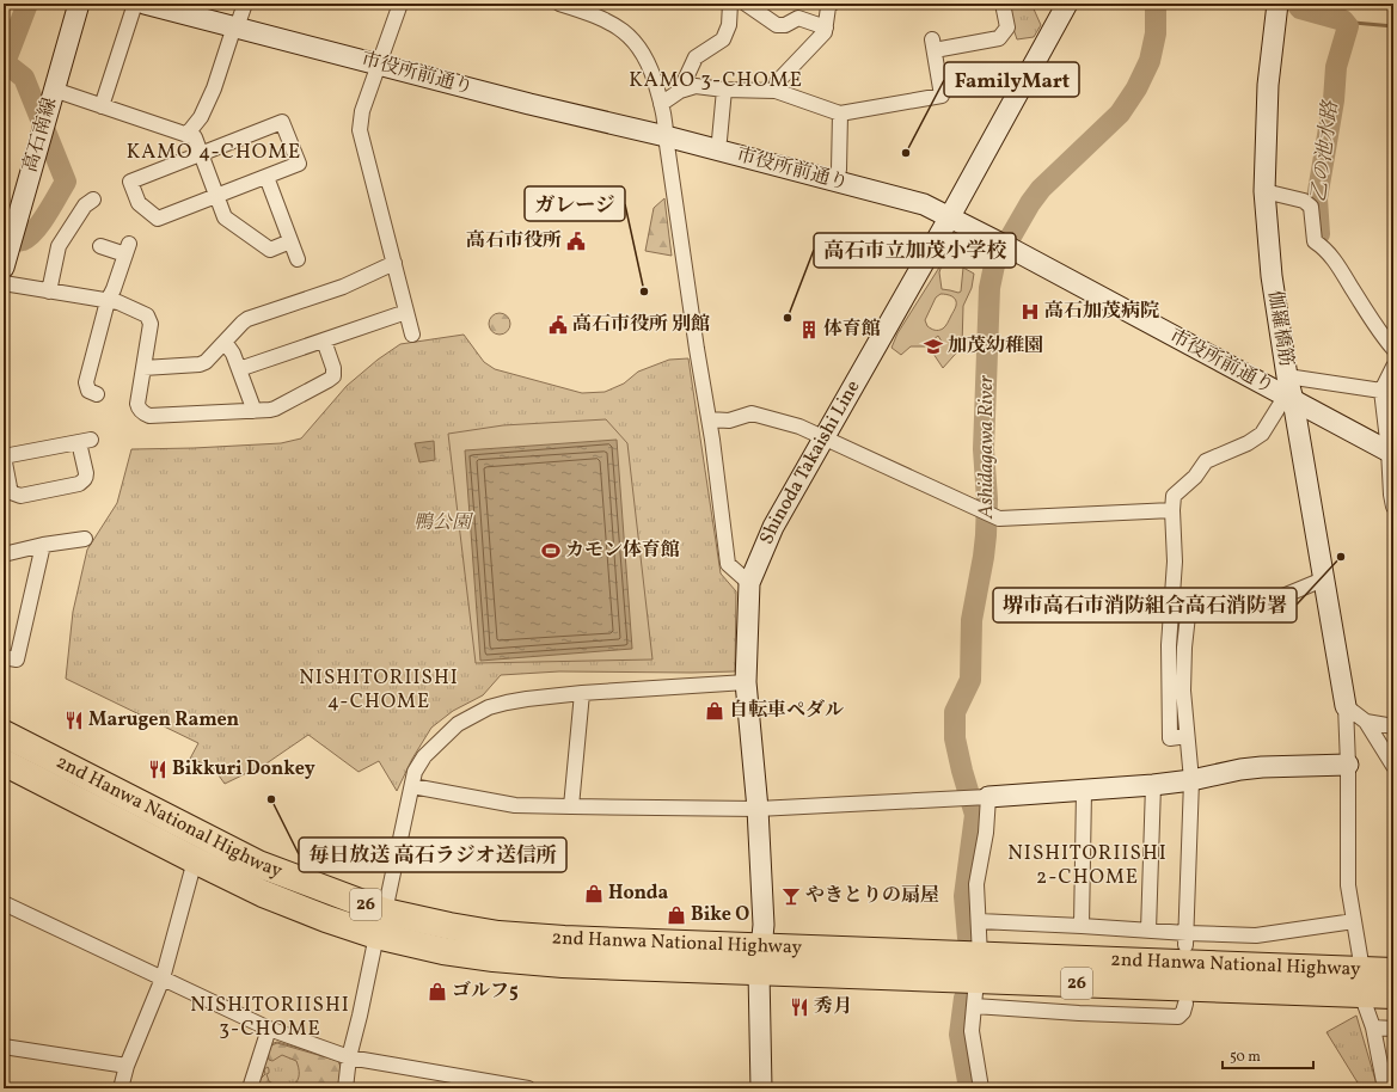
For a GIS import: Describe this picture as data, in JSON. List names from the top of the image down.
{
  "streets": {
    "highway": ["2nd Hanwa National Highway", "26"],
    "street": [
      "市役所前通り",
      "高石南線",
      "伽羅橋筋",
      "Shinoda Takaishi Line"
    ]
  },
  "crossings": [
    ["市役所前通り", "伽羅橋筋"],
    ["市役所前通り", "Shinoda Takaishi Line"],
    ["Shinoda Takaishi Line", "2nd Hanwa National Highway"]
  ],
  "districts": [
    "KAMO 3-CHOME",
    "KAMO 4-CHOME",
    "NISHITORIISHI 4-CHOME",
    "NISHITORIISHI 2-CHOME",
    "NISHITORIISHI 3-CHOME"
  ],
  "water": ["乙の池水路", "Ashidagawa River"],
  "parks": ["鴨公園"],
  "places": {
    "other": [
      "FamilyMart",
      "ガレージ",
      "高石市立加茂小学校",
      "堺市高石市消防組合高石消防署",
      "毎日放送 高石ラジオ送信所"
    ],
    "public building": ["高石市役所", "高石市役所 別館"],
    "hospital": ["高石加茂病院"],
    "building": ["体育館"],
    "school or university": ["加茂幼稚園"],
    "sports": ["カモン体育館"],
    "shop": [
      "自転車ペダル",
      "Honda",
      "Bike O",
      "ゴルフ5"
    ],
    "restaurant": ["Marugen Ramen", "Bikkuri Donkey", "秀月"],
    "bar": ["やきとりの扇屋"]
  },
  "scale_bar": "50 m"
}
